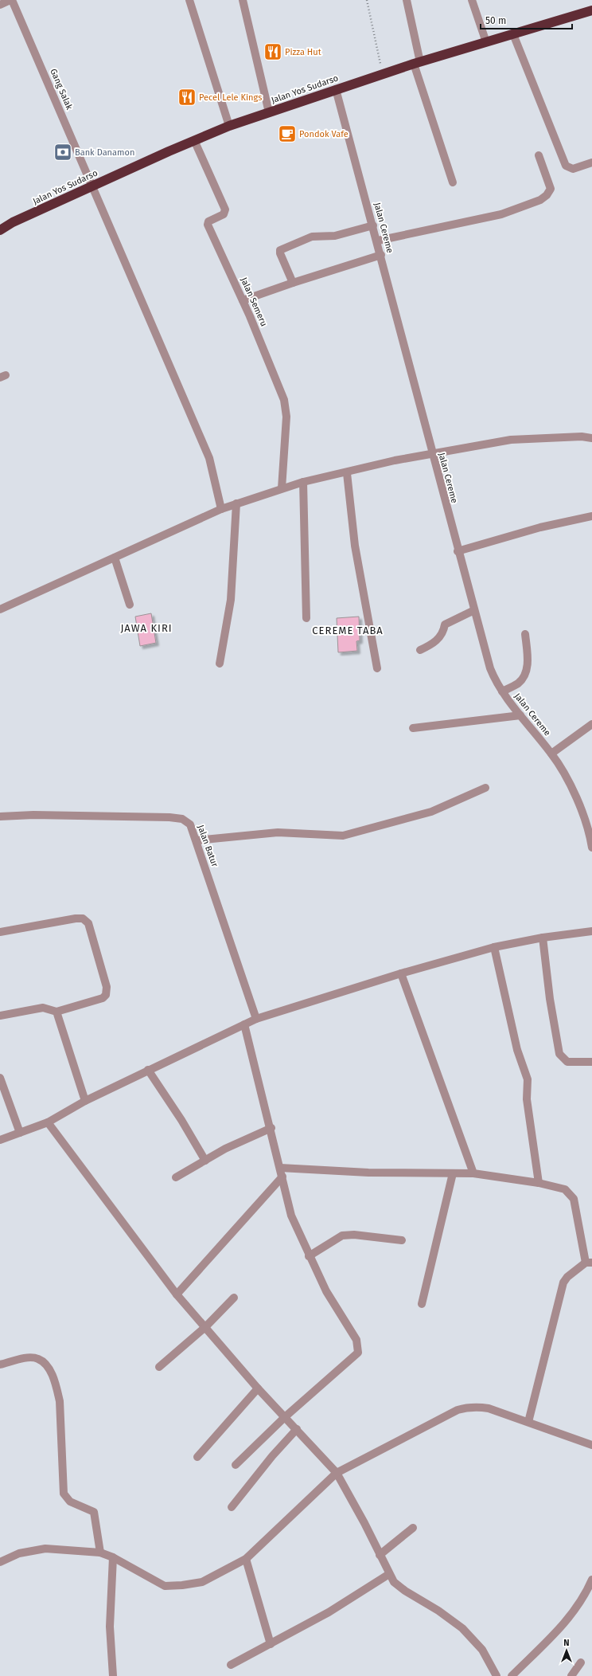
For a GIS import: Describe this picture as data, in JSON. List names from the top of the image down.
{
  "streets": {
    "highway": ["Jalan Yos Sudarso"],
    "street": [
      "Gang Salak",
      "Jalan Cereme",
      "Jalan Semeru",
      "Jalan Batur"
    ]
  },
  "crossings": [
    ["Gang Salak", "Jalan Yos Sudarso"],
    ["Jalan Yos Sudarso", "Jalan Cereme"],
    ["Jalan Yos Sudarso", "Jalan Semeru"]
  ],
  "districts": ["JAWA KIRI", "CEREME TABA"],
  "places": {
    "restaurant": ["Pizza Hut", "Pecel Lele Kings"],
    "cafe": ["Pondok Vafe"],
    "bank": ["Bank Danamon"]
  },
  "scale_bar": "50 m",
  "north": "top"
}
